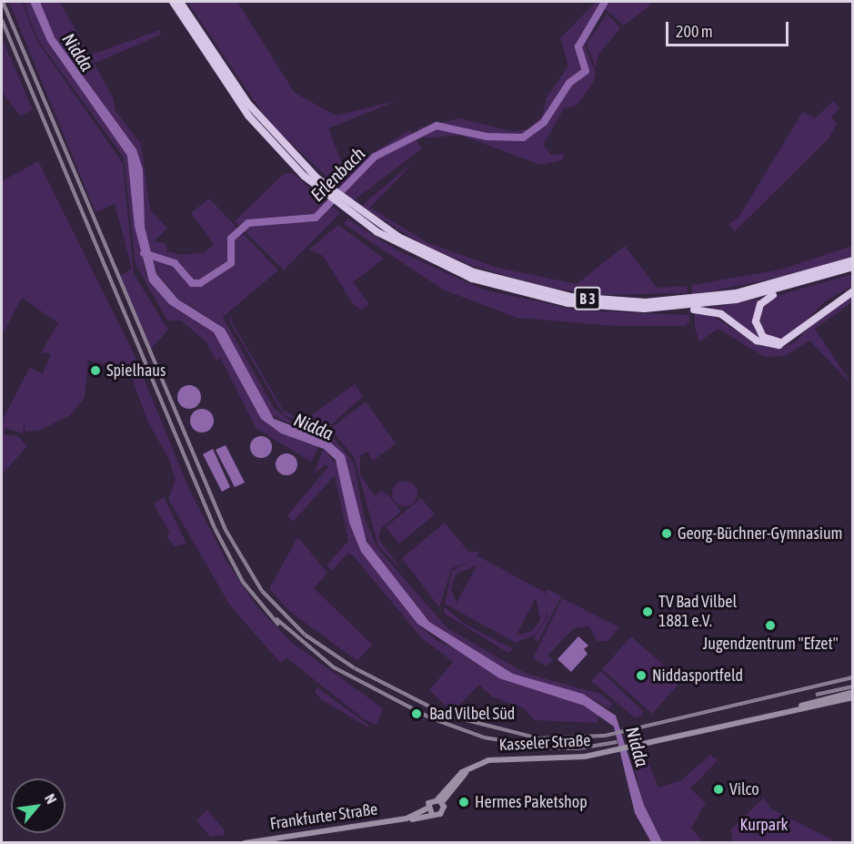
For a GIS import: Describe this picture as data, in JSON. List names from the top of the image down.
{
  "streets": {
    "highway": ["B 3"],
    "main road": ["Kasseler Straße", "Frankfurter Straße"]
  },
  "crossings": [
    ["Kasseler Straße", "Frankfurter Straße"]
  ],
  "water": ["Nidda", "Erlenbach"],
  "parks": ["Kurpark"],
  "places": [
    "Spielhaus",
    "Georg-Büchner-Gymnasium",
    "TV Bad Vilbel 1881 e.V.",
    "Jugendzentrum \"Efzet\"",
    "Niddasportfeld",
    "Bad Vilbel Süd",
    "Vilco",
    "Hermes Paketshop"
  ],
  "scale_bar": "200 m",
  "north": "top right"
}
